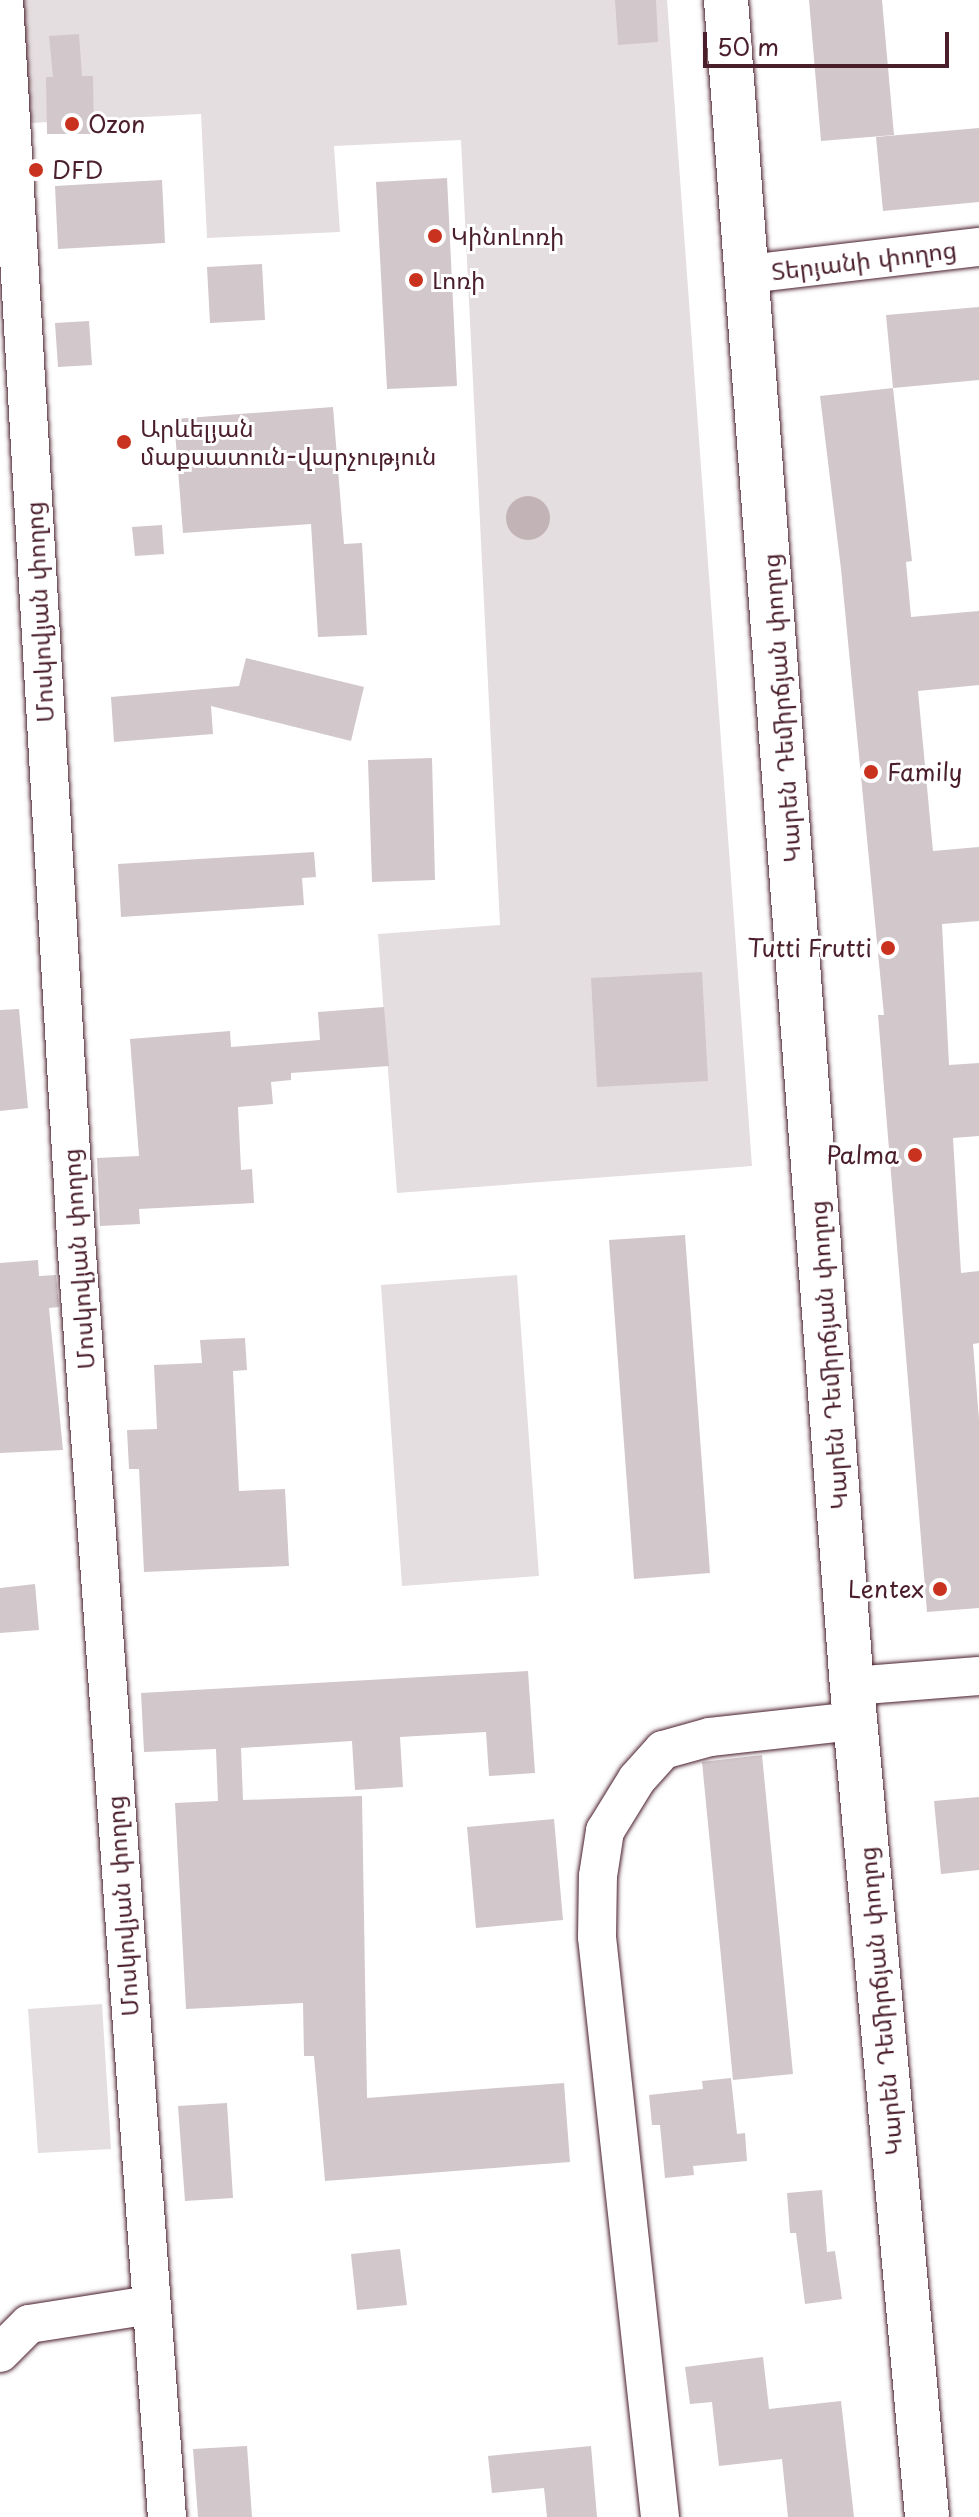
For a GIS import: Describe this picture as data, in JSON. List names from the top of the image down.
{
  "streets": {
    "street": ["Տերյանի փողոց", "Մոսկովյան փողոց", "Կարեն Դեմիրճյան փողոց"]
  },
  "crossings": [
    ["Տերյանի փողոց", "Կարեն Դեմիրճյան փողոց"]
  ],
  "places": [
    "Ozon",
    "DFD",
    "ԿինոԼոռի",
    "Լոռի",
    "Արևելյան մաքսատուն-վարչություն",
    "Family",
    "Tutti Frutti",
    "Palma",
    "Lentex"
  ],
  "scale_bar": "50 m"
}
